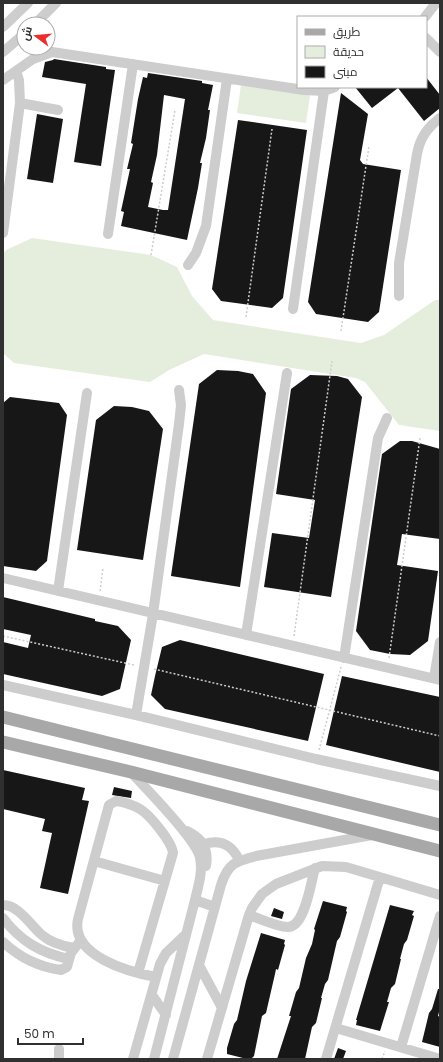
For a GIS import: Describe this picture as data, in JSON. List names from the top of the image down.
{
  "legend": ["طريق", "حديقة", "مبنى"],
  "scale_bar": "50 m",
  "north": "left"
}
